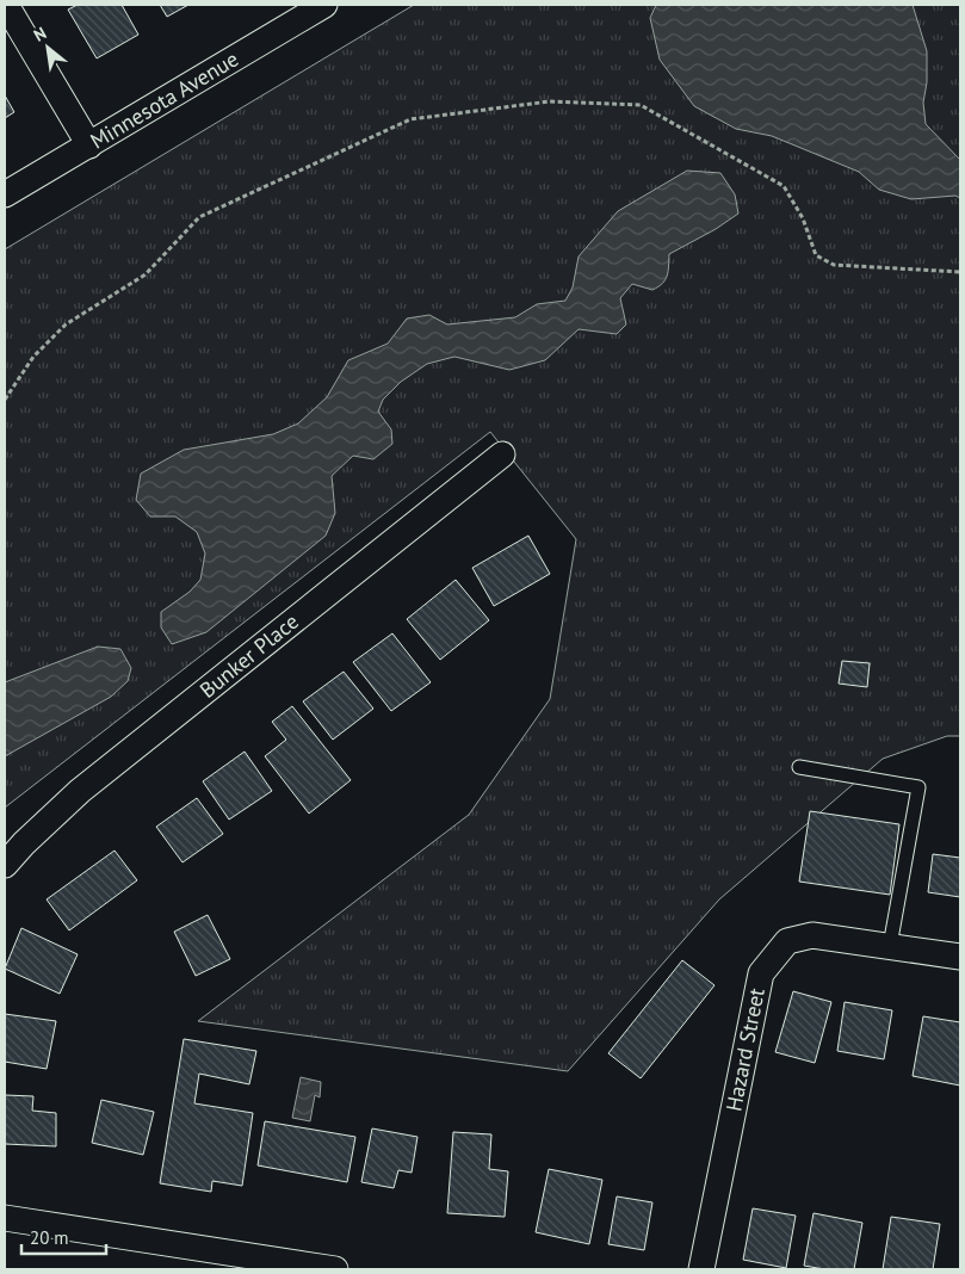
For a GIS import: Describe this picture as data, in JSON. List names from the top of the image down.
{
  "streets": {
    "street": ["Minnesota Avenue", "Bunker Place", "Hazard Street"]
  },
  "scale_bar": "20 m",
  "north": "top left"
}
